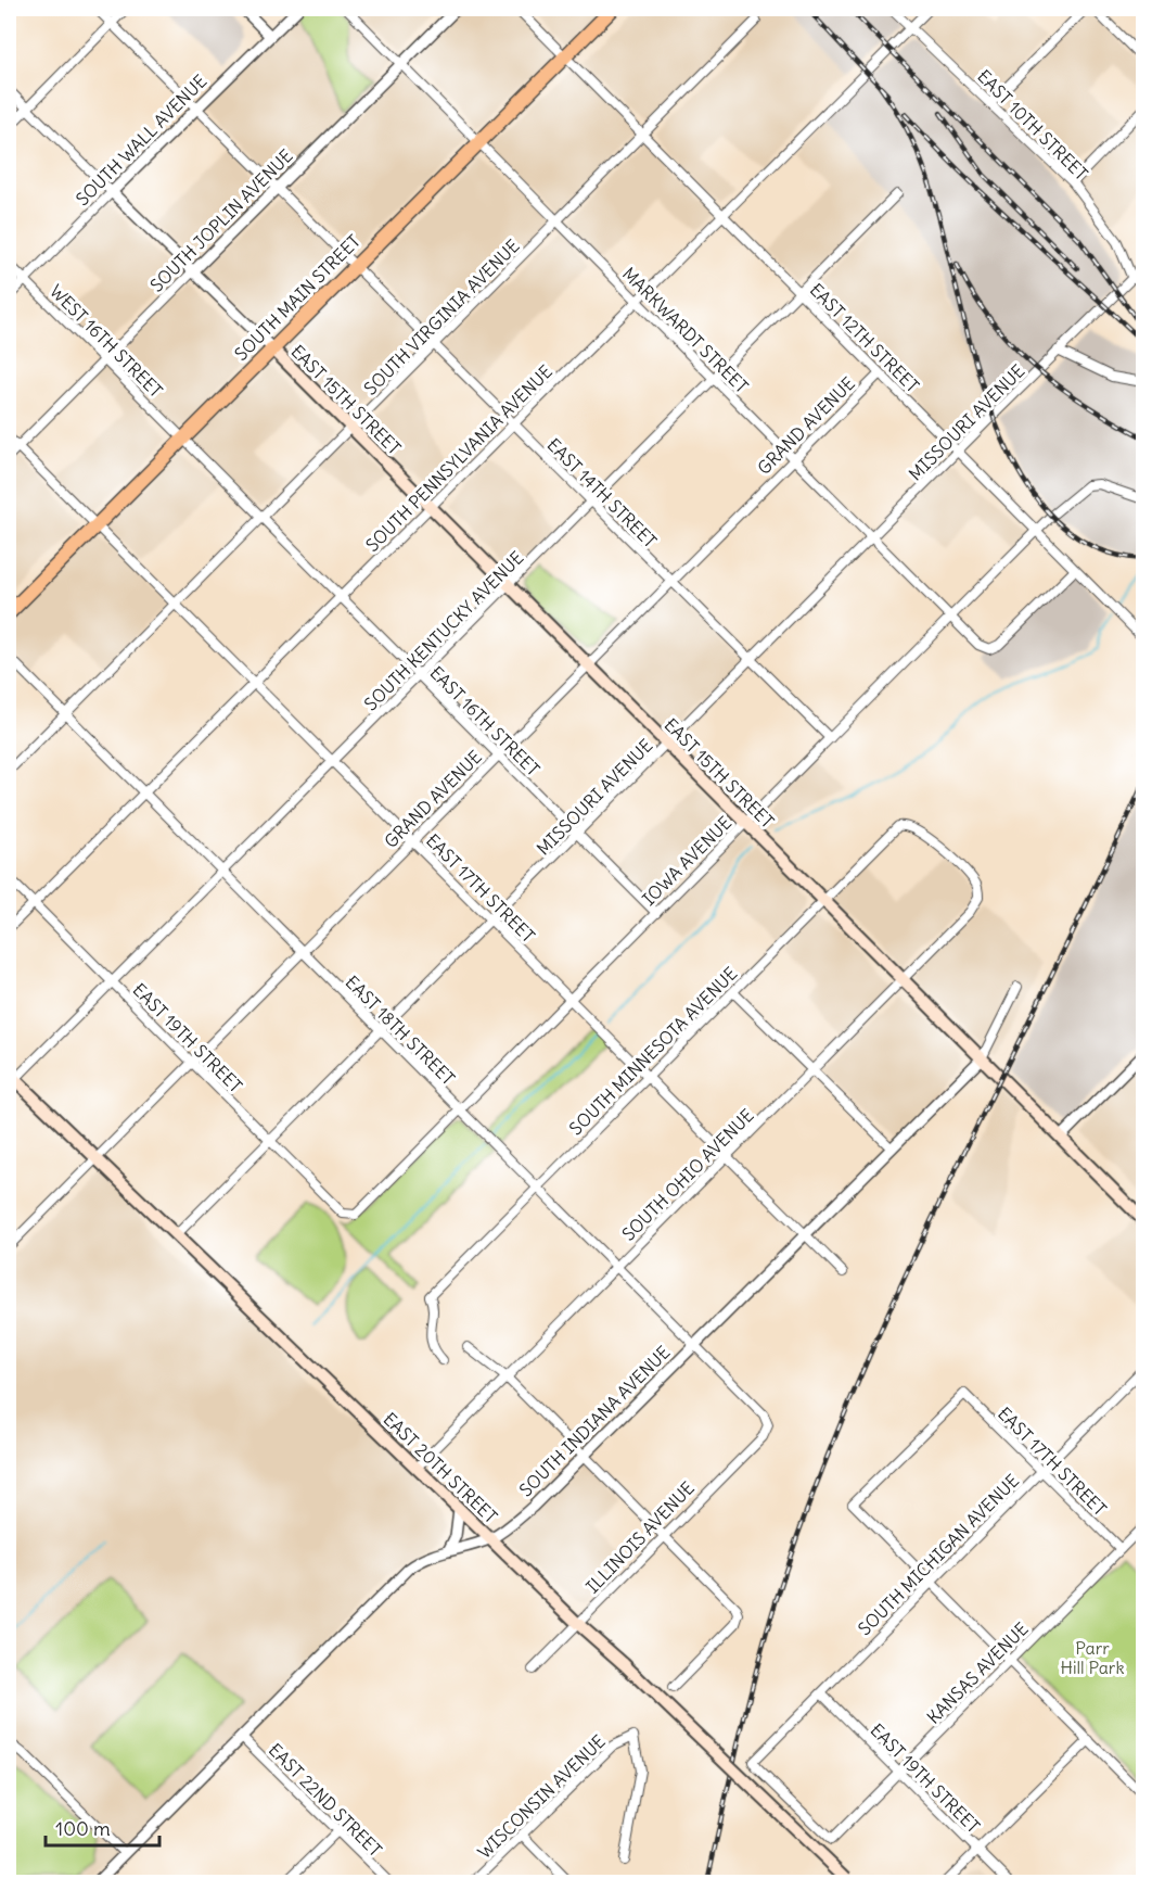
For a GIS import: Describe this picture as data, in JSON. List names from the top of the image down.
{
  "streets": {
    "main road": ["SOUTH MAIN STREET", "EAST 15TH STREET", "EAST 20TH STREET"],
    "street": [
      "EAST 10TH STREET",
      "SOUTH WALL AVENUE",
      "SOUTH JOPLIN AVENUE",
      "SOUTH VIRGINIA AVENUE",
      "MARKWARDT STREET",
      "EAST 12TH STREET",
      "WEST 16TH STREET",
      "MISSOURI AVENUE",
      "GRAND AVENUE",
      "SOUTH PENNSYLVANIA AVENUE",
      "EAST 14TH STREET",
      "SOUTH KENTUCKY AVENUE",
      "EAST 16TH STREET",
      "IOWA AVENUE",
      "EAST 17TH STREET",
      "EAST 18TH STREET",
      "EAST 19TH STREET",
      "SOUTH MINNESOTA AVENUE",
      "SOUTH OHIO AVENUE",
      "SOUTH INDIANA AVENUE",
      "ILLINOIS AVENUE",
      "SOUTH MICHIGAN AVENUE",
      "KANSAS AVENUE",
      "WISCONSIN AVENUE",
      "EAST 22ND STREET"
    ]
  },
  "crossings": [
    ["EAST 10TH STREET", "MISSOURI AVENUE"],
    ["EAST 10TH STREET", "SOUTH PENNSYLVANIA AVENUE"],
    ["SOUTH WALL AVENUE", "WEST 16TH STREET"],
    ["SOUTH WALL AVENUE", "EAST 14TH STREET"],
    ["SOUTH JOPLIN AVENUE", "MARKWARDT STREET"],
    ["SOUTH JOPLIN AVENUE", "WEST 16TH STREET"],
    ["SOUTH JOPLIN AVENUE", "EAST 14TH STREET"],
    ["SOUTH JOPLIN AVENUE", "EAST 17TH STREET"],
    ["SOUTH MAIN STREET", "MARKWARDT STREET"],
    ["SOUTH MAIN STREET", "EAST 12TH STREET"],
    ["SOUTH MAIN STREET", "WEST 16TH STREET"],
    ["SOUTH MAIN STREET", "EAST 15TH STREET"],
    ["SOUTH MAIN STREET", "EAST 14TH STREET"],
    ["SOUTH MAIN STREET", "EAST 16TH STREET"],
    ["SOUTH MAIN STREET", "EAST 17TH STREET"],
    ["SOUTH VIRGINIA AVENUE", "MARKWARDT STREET"],
    ["SOUTH VIRGINIA AVENUE", "EAST 12TH STREET"],
    ["SOUTH VIRGINIA AVENUE", "EAST 15TH STREET"],
    ["SOUTH VIRGINIA AVENUE", "EAST 14TH STREET"],
    ["SOUTH VIRGINIA AVENUE", "EAST 16TH STREET"],
    ["SOUTH VIRGINIA AVENUE", "EAST 17TH STREET"],
    ["SOUTH VIRGINIA AVENUE", "EAST 18TH STREET"],
    ["MARKWARDT STREET", "EAST 12TH STREET"],
    ["MARKWARDT STREET", "MISSOURI AVENUE"],
    ["MARKWARDT STREET", "GRAND AVENUE"],
    ["MARKWARDT STREET", "SOUTH PENNSYLVANIA AVENUE"],
    ["MARKWARDT STREET", "SOUTH KENTUCKY AVENUE"],
    ["MARKWARDT STREET", "IOWA AVENUE"],
    ["EAST 12TH STREET", "MISSOURI AVENUE"],
    ["EAST 12TH STREET", "GRAND AVENUE"],
    ["EAST 12TH STREET", "SOUTH PENNSYLVANIA AVENUE"],
    ["EAST 12TH STREET", "SOUTH KENTUCKY AVENUE"],
    ["EAST 12TH STREET", "IOWA AVENUE"],
    ["WEST 16TH STREET", "EAST 16TH STREET"],
    ["EAST 15TH STREET", "MISSOURI AVENUE"],
    ["EAST 15TH STREET", "GRAND AVENUE"],
    ["EAST 15TH STREET", "SOUTH PENNSYLVANIA AVENUE"],
    ["EAST 15TH STREET", "SOUTH KENTUCKY AVENUE"],
    ["EAST 15TH STREET", "IOWA AVENUE"],
    ["EAST 15TH STREET", "SOUTH MINNESOTA AVENUE"],
    ["EAST 15TH STREET", "SOUTH OHIO AVENUE"],
    ["EAST 15TH STREET", "SOUTH INDIANA AVENUE"],
    ["MISSOURI AVENUE", "EAST 14TH STREET"],
    ["MISSOURI AVENUE", "EAST 16TH STREET"],
    ["MISSOURI AVENUE", "EAST 17TH STREET"],
    ["MISSOURI AVENUE", "EAST 18TH STREET"],
    ["MISSOURI AVENUE", "EAST 19TH STREET"],
    ["MISSOURI AVENUE", "EAST 20TH STREET"],
    ["GRAND AVENUE", "EAST 14TH STREET"],
    ["GRAND AVENUE", "EAST 16TH STREET"],
    ["GRAND AVENUE", "EAST 17TH STREET"],
    ["GRAND AVENUE", "EAST 18TH STREET"],
    ["GRAND AVENUE", "EAST 19TH STREET"],
    ["GRAND AVENUE", "EAST 20TH STREET"],
    ["SOUTH PENNSYLVANIA AVENUE", "EAST 14TH STREET"],
    ["SOUTH PENNSYLVANIA AVENUE", "EAST 16TH STREET"],
    ["SOUTH PENNSYLVANIA AVENUE", "EAST 17TH STREET"],
    ["SOUTH PENNSYLVANIA AVENUE", "EAST 18TH STREET"],
    ["SOUTH PENNSYLVANIA AVENUE", "EAST 19TH STREET"],
    ["EAST 14TH STREET", "SOUTH KENTUCKY AVENUE"],
    ["EAST 14TH STREET", "IOWA AVENUE"],
    ["SOUTH KENTUCKY AVENUE", "EAST 16TH STREET"],
    ["SOUTH KENTUCKY AVENUE", "EAST 17TH STREET"],
    ["SOUTH KENTUCKY AVENUE", "EAST 18TH STREET"],
    ["SOUTH KENTUCKY AVENUE", "EAST 19TH STREET"],
    ["SOUTH KENTUCKY AVENUE", "EAST 20TH STREET"],
    ["EAST 16TH STREET", "IOWA AVENUE"],
    ["IOWA AVENUE", "EAST 17TH STREET"],
    ["IOWA AVENUE", "EAST 18TH STREET"],
    ["IOWA AVENUE", "EAST 19TH STREET"],
    ["EAST 17TH STREET", "SOUTH MINNESOTA AVENUE"],
    ["EAST 17TH STREET", "SOUTH OHIO AVENUE"],
    ["EAST 17TH STREET", "SOUTH INDIANA AVENUE"],
    ["EAST 17TH STREET", "SOUTH MICHIGAN AVENUE"],
    ["EAST 17TH STREET", "KANSAS AVENUE"],
    ["EAST 18TH STREET", "SOUTH MINNESOTA AVENUE"],
    ["EAST 18TH STREET", "SOUTH OHIO AVENUE"],
    ["EAST 18TH STREET", "SOUTH INDIANA AVENUE"],
    ["EAST 18TH STREET", "ILLINOIS AVENUE"],
    ["EAST 19TH STREET", "SOUTH MICHIGAN AVENUE"],
    ["EAST 19TH STREET", "KANSAS AVENUE"],
    ["SOUTH MINNESOTA AVENUE", "SOUTH OHIO AVENUE"],
    ["SOUTH OHIO AVENUE", "EAST 20TH STREET"],
    ["SOUTH INDIANA AVENUE", "EAST 20TH STREET"],
    ["SOUTH INDIANA AVENUE", "EAST 22ND STREET"],
    ["EAST 20TH STREET", "ILLINOIS AVENUE"],
    ["SOUTH MICHIGAN AVENUE", "KANSAS AVENUE"]
  ],
  "parks": ["Parr Hill Park"],
  "scale_bar": "100 m"
}
